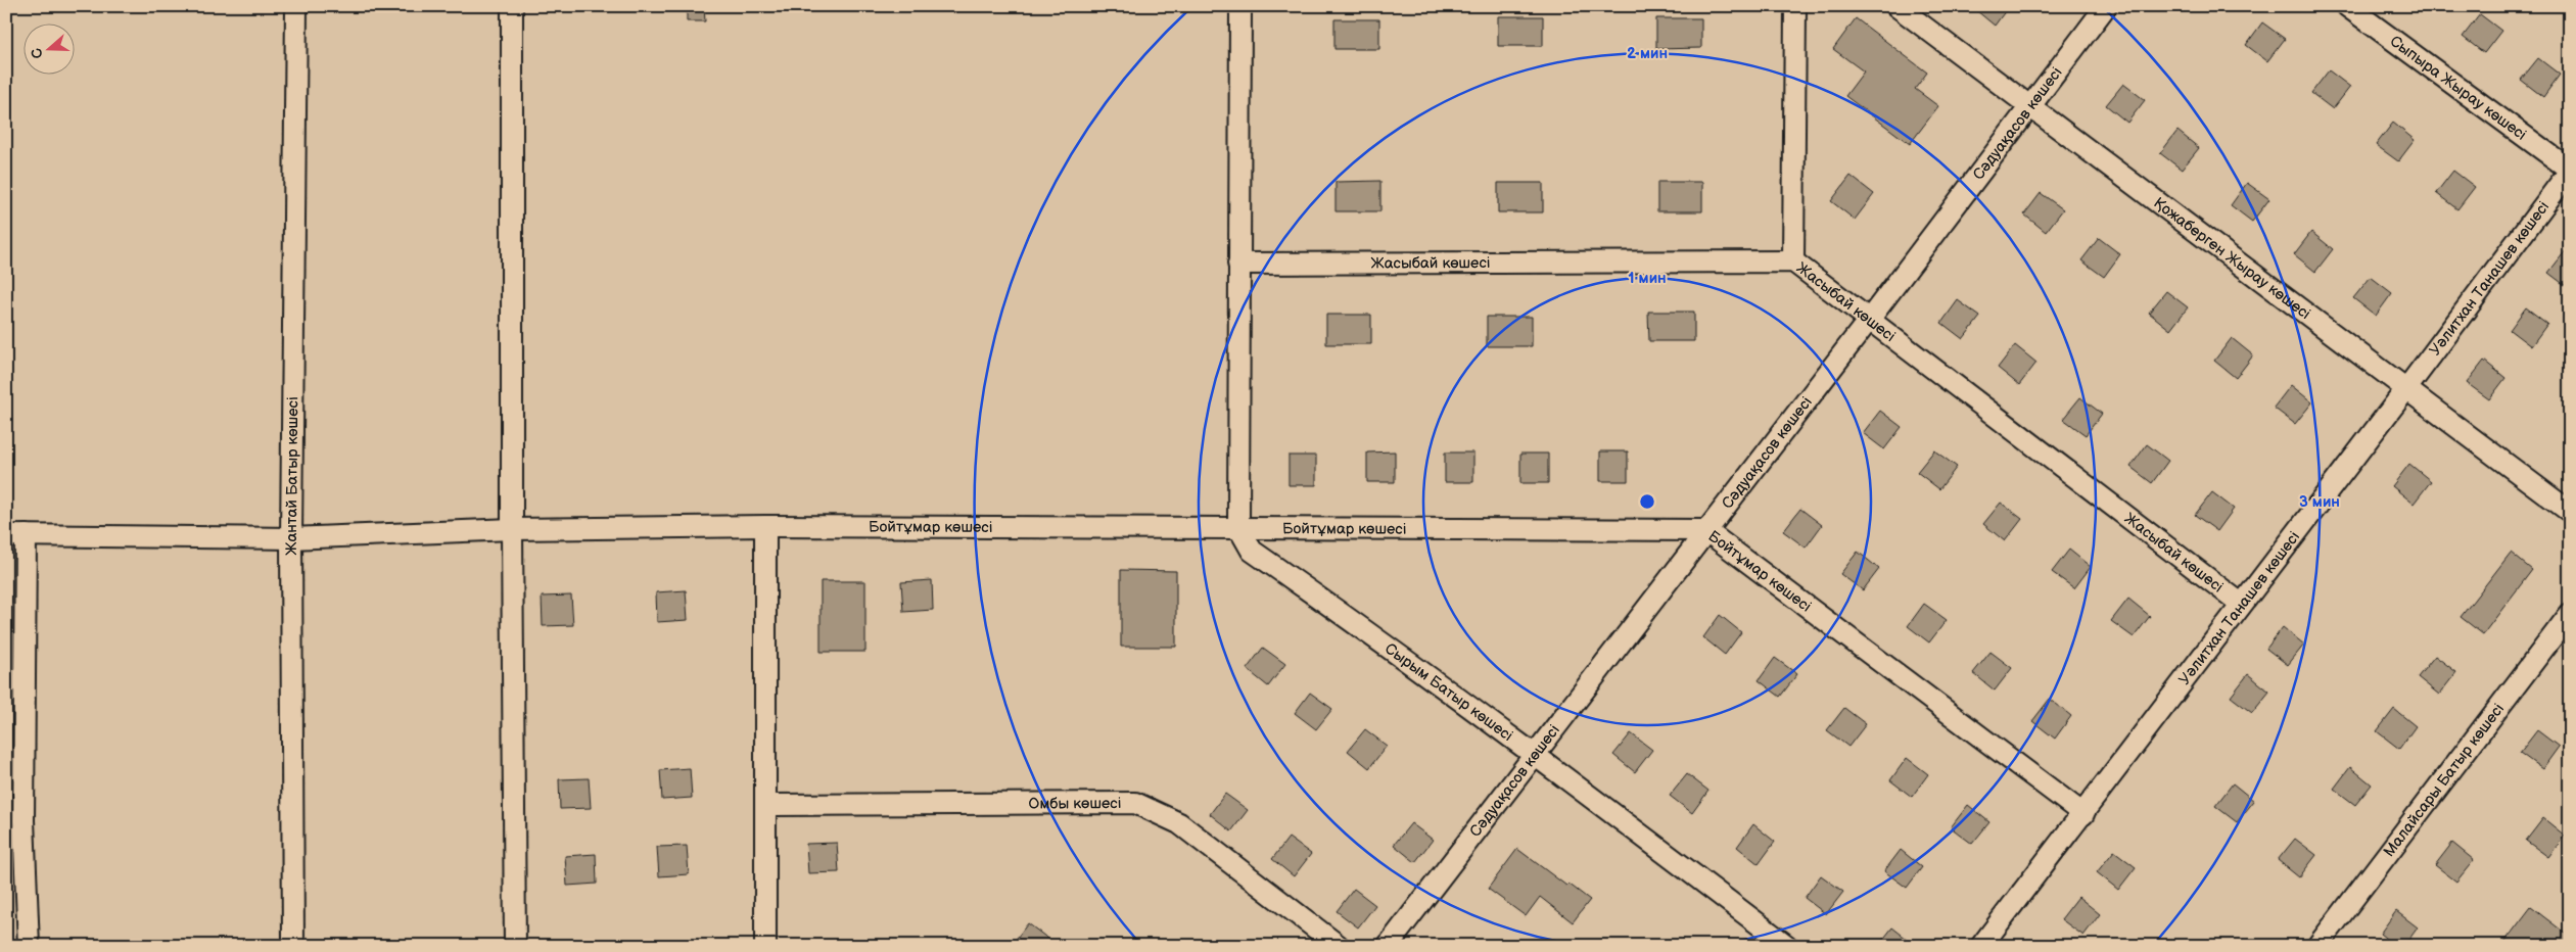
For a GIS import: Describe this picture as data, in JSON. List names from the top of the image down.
{
  "streets": {
    "street": [
      "Сыпыра Жырау көшесі",
      "Сәдуақасов көшесі",
      "Қожаберген Жырау көшесі",
      "Жасыбай көшесі",
      "Уәлитхан Танашев көшесі",
      "Жантай Батыр көшесі",
      "Бойтұмар көшесі",
      "Сырым Батыр көшесі",
      "Малайсары Батыр көшесі",
      "Омбы көшесі"
    ]
  },
  "crossings": [
    ["Сыпыра Жырау көшесі", "Уәлитхан Танашев көшесі"],
    ["Сәдуақасов көшесі", "Қожаберген Жырау көшесі"],
    ["Сәдуақасов көшесі", "Жасыбай көшесі"],
    ["Сәдуақасов көшесі", "Бойтұмар көшесі"],
    ["Сәдуақасов көшесі", "Сырым Батыр көшесі"],
    ["Қожаберген Жырау көшесі", "Уәлитхан Танашев көшесі"],
    ["Жасыбай көшесі", "Уәлитхан Танашев көшесі"],
    ["Уәлитхан Танашев көшесі", "Бойтұмар көшесі"],
    ["Жантай Батыр көшесі", "Бойтұмар көшесі"],
    ["Бойтұмар көшесі", "Сырым Батыр көшесі"]
  ],
  "north": "left",
  "rings": ["2 мин", "1 мин", "3 мин"]
}
